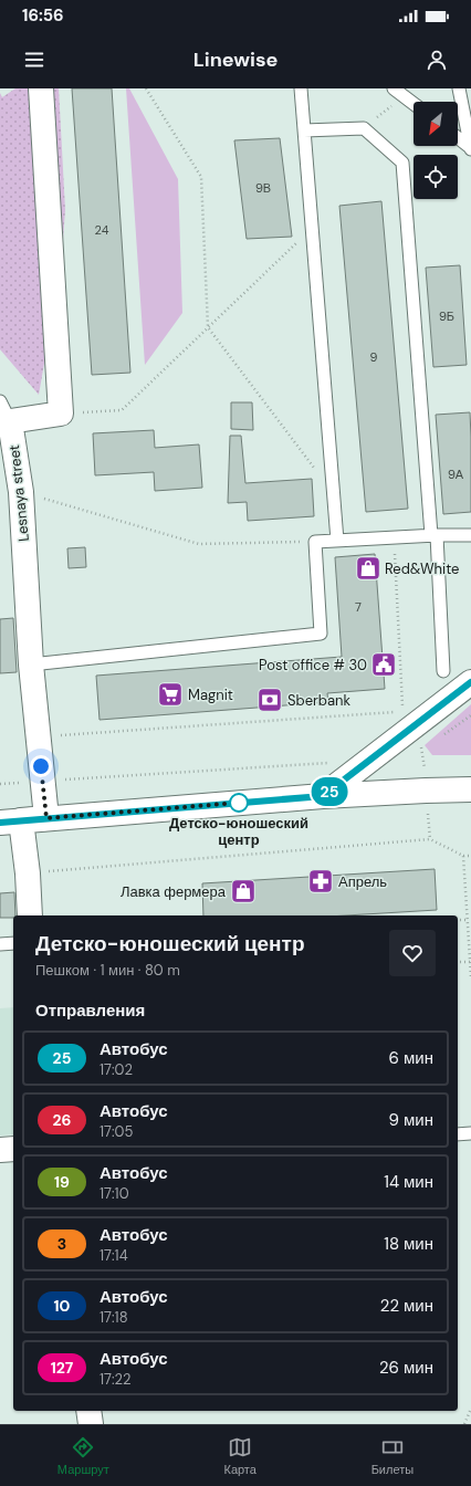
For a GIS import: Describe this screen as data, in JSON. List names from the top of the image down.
{
  "streets": {
    "street": ["Lesnaya street"]
  },
  "places": {
    "shop": ["Red&White", "Лавка фермера"],
    "public building": ["Post office # 30"],
    "supermarket": ["Magnit"],
    "bank": ["Sberbank"],
    "other": ["Детско-юношеский центр"],
    "pharmacy": ["Апрель"]
  },
  "lines": ["bus line 25"],
  "house_numbers": [
    "9В",
    "24",
    "9Б",
    "9",
    "9А",
    "7"
  ],
  "north": "bottom left",
  "page": {
    "status": "16:56",
    "header": "Linewise",
    "on_map": "25",
    "heading": [
      ["Детско-юношеский центр", "Пешком · 1 мин · 80 m"],
      "Отправления"
    ],
    "list": [
      {
        "mark": "25",
        "name": "Автобус",
        "note": "17:02",
        "value": "6 мин"
      },
      {
        "mark": "26",
        "name": "Автобус",
        "note": "17:05",
        "value": "9 мин"
      },
      {
        "mark": "19",
        "name": "Автобус",
        "note": "17:10",
        "value": "14 мин"
      },
      {
        "mark": "3",
        "name": "Автобус",
        "note": "17:14",
        "value": "18 мин"
      },
      {
        "mark": "10",
        "name": "Автобус",
        "note": "17:18",
        "value": "22 мин"
      },
      {
        "mark": "127",
        "name": "Автобус",
        "note": "17:22",
        "value": "26 мин"
      }
    ],
    "tabs": ["Маршрут", "Карта", "Билеты"]
  }
}
